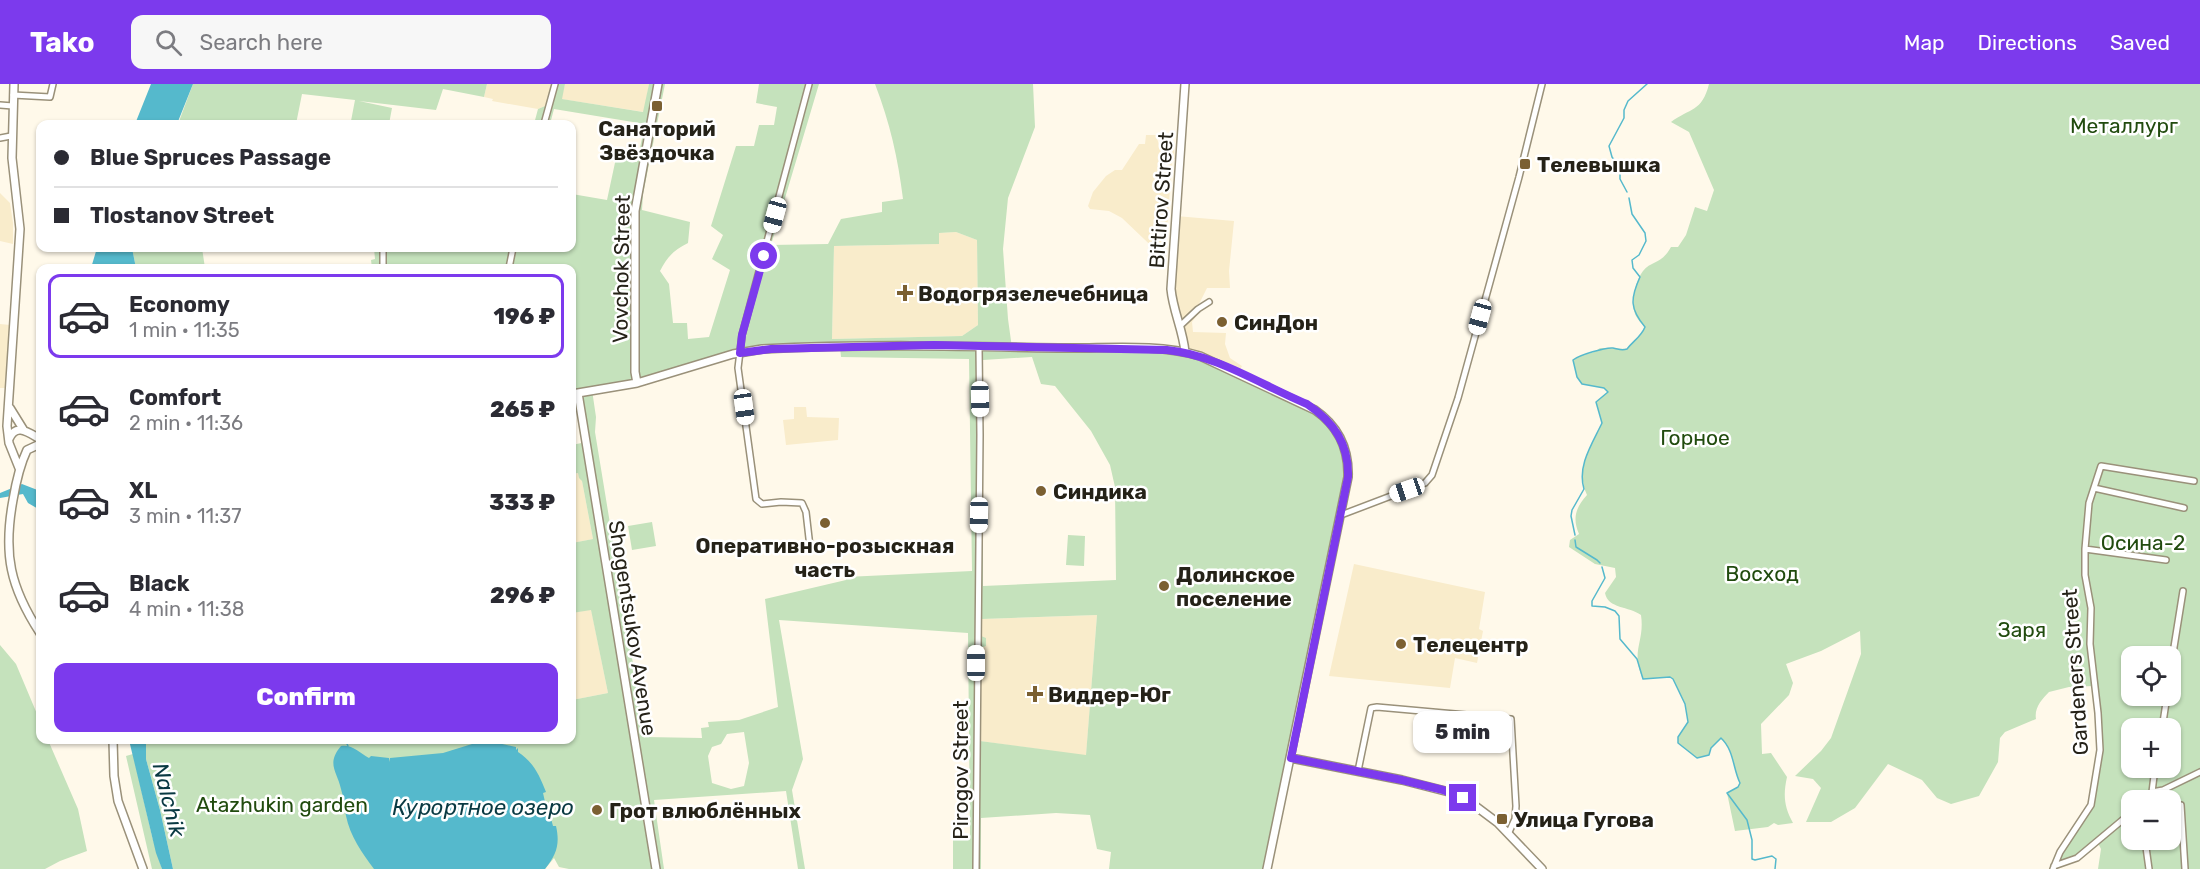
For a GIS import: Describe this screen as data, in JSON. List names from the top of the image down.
{
  "streets": {
    "street": [
      "Bittirov Street",
      "Vovchok Street",
      "Shogentsukov Avenue",
      "Gardeners Street",
      "Pirogov Street"
    ]
  },
  "water": ["Nalchik", "Курортное озеро"],
  "parks": [
    "Металлург",
    "Горное",
    "Осина-2",
    "Восход",
    "Заря",
    "Atazhukin garden"
  ],
  "places": {
    "transit": ["Санаторий Звёздочка", "Телевышка", "Улица Гугова"],
    "health": ["Водогрязелечебница", "Виддер-Юг"],
    "other": [
      "СинДон",
      "Синдика",
      "Оперативно-розыскная часть",
      "Долинское поселение",
      "Телецентр",
      "Грот влюблённых"
    ]
  },
  "page": {
    "header": "Tako",
    "search": "Search here",
    "nav": ["Map", "Directions", "Saved"],
    "banner": ["Blue Spruces Passage", "Tlostanov Street"],
    "list": [
      {
        "name": "Economy",
        "note": "1 min · 11:35",
        "value": "196 ₽"
      },
      {
        "name": "Comfort",
        "note": "2 min · 11:36",
        "value": "265 ₽"
      },
      {
        "name": "XL",
        "note": "3 min · 11:37",
        "value": "333 ₽"
      },
      {
        "name": "Black",
        "note": "4 min · 11:38",
        "value": "296 ₽"
      }
    ],
    "map_buttons": ["+", "−"],
    "buttons": "Confirm",
    "bubble": "5 min"
  }
}
